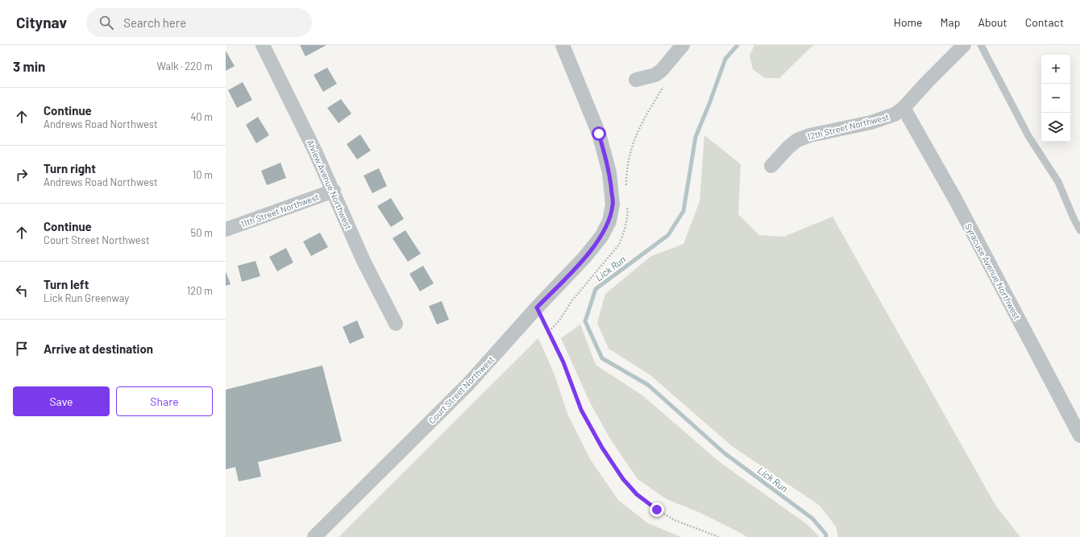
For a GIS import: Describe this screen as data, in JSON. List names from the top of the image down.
{
  "streets": {
    "street": [
      "12th Street Northwest",
      "Alview Avenue Northwest",
      "11th Street Northwest",
      "Syracuse Avenue Northwest",
      "Court Street Northwest"
    ]
  },
  "crossings": [
    ["12th Street Northwest", "Syracuse Avenue Northwest"],
    ["Alview Avenue Northwest", "11th Street Northwest"]
  ],
  "water": ["Lick Run"],
  "page": {
    "header": "Citynav",
    "search": "Search here",
    "nav": [
      "Home",
      "Map",
      "About",
      "Contact"
    ],
    "heading": ["3 min", "Walk · 220 m"],
    "map_buttons": ["+", "−"],
    "list": [
      ["Continue", "Andrews Road Northwest", "40 m"],
      ["Turn right", "Andrews Road Northwest", "10 m"],
      ["Continue", "Court Street Northwest", "50 m"],
      ["Turn left", "Lick Run Greenway", "120 m"],
      "Arrive at destination"
    ],
    "buttons": ["Save", "Share"]
  }
}
